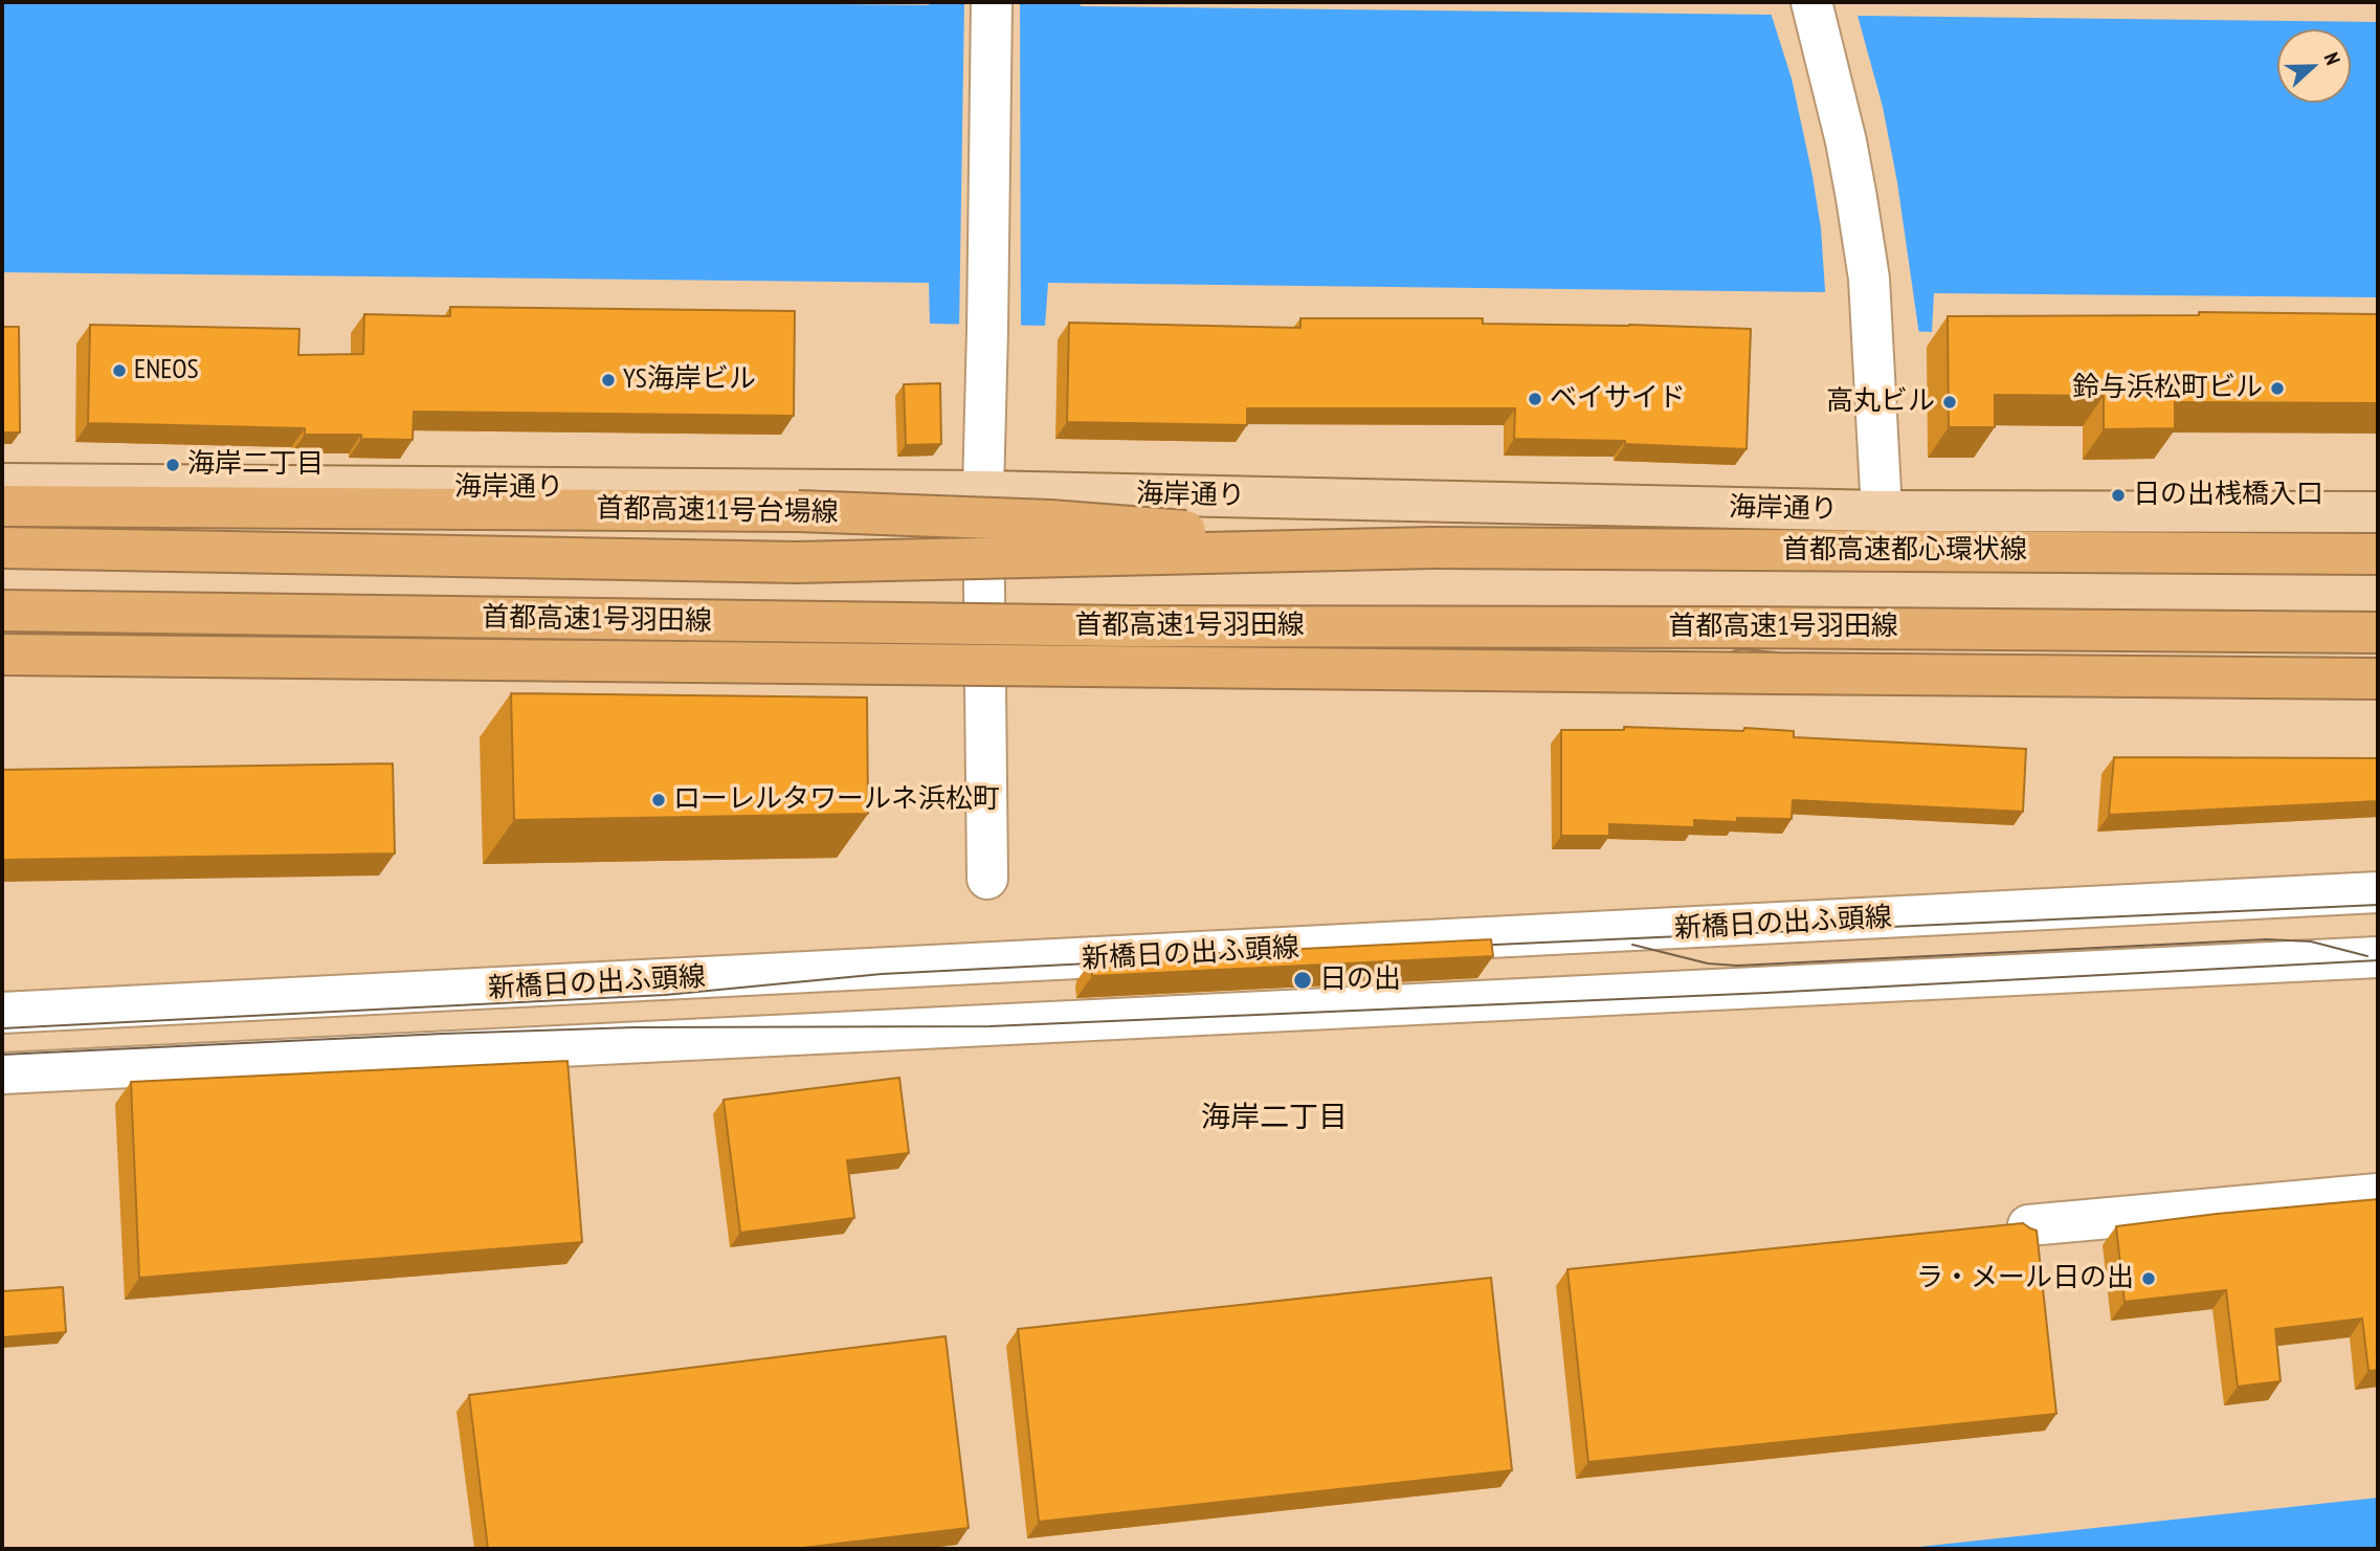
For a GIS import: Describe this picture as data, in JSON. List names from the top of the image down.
{
  "streets": {
    "highway": ["首都高速11号台場線", "首都高速都心環状線", "首都高速1号羽田線"],
    "main road": ["海岸通り", "新橋日の出ふ頭線"]
  },
  "crossings": [
    ["首都高速11号台場線", "首都高速都心環状線"]
  ],
  "districts": ["海岸二丁目"],
  "places": [
    "ENEOS",
    "YS海岸ビル",
    "鈴与浜松町ビル",
    "ベイサイド",
    "高丸ビル",
    "海岸二丁目",
    "日の出桟橋入口",
    "ローレルタワールネ浜松町",
    "日の出",
    "ラ・メール日の出"
  ],
  "north": "right"
}
